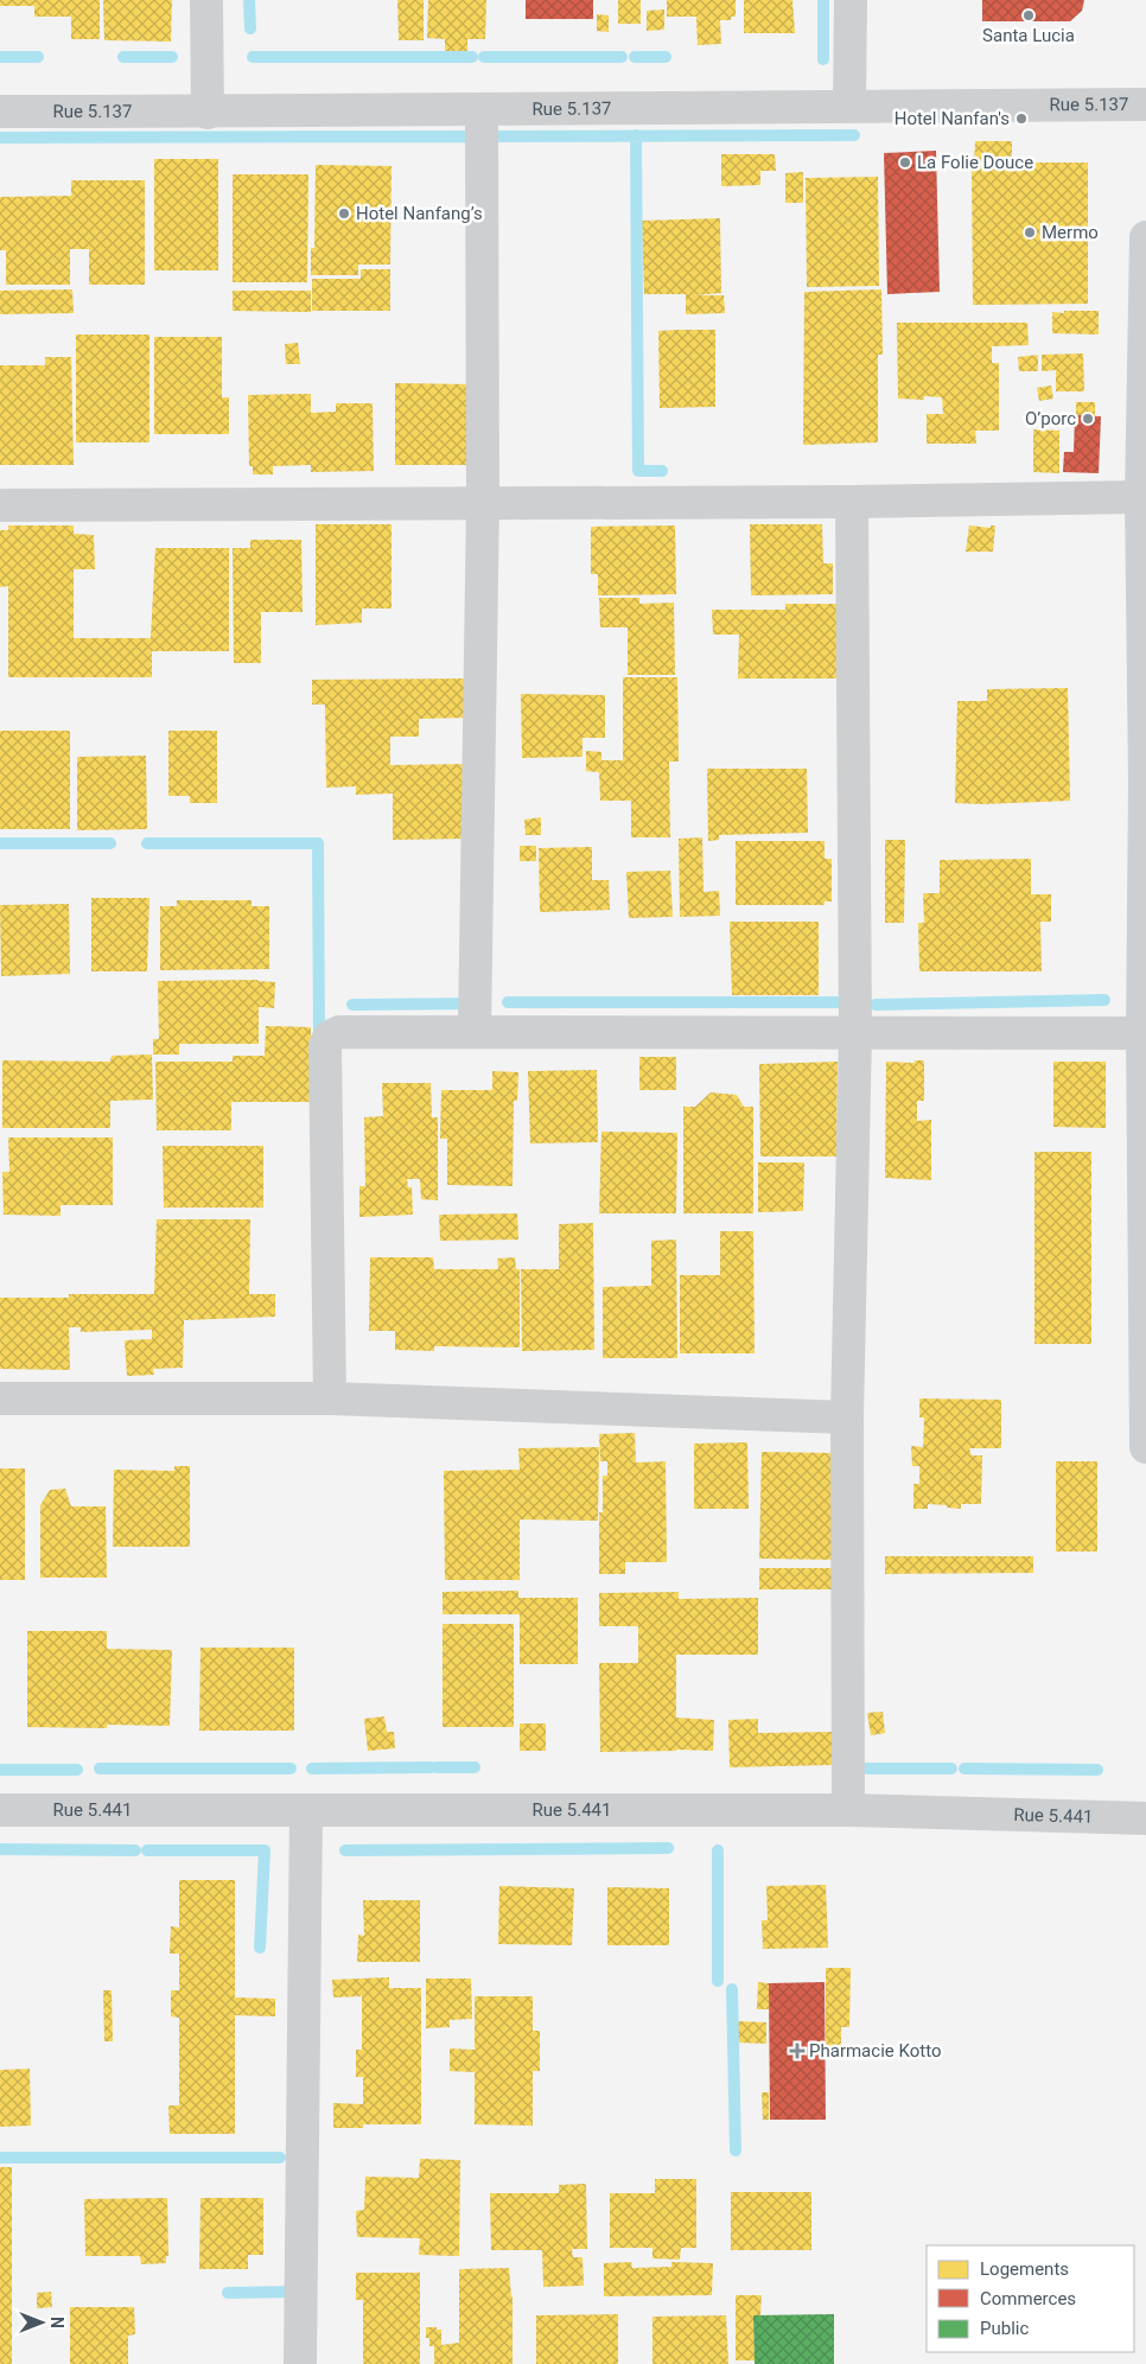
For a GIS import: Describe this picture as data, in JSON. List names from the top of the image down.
{
  "streets": {
    "street": ["Rue 5.137", "Rue 5.441"]
  },
  "places": {
    "other": [
      "Santa Lucia",
      "Hotel Nanfan's",
      "La Folie Douce",
      "Hotel Nanfang’s",
      "Mermo",
      "O’porc"
    ],
    "health": ["Pharmacie Kotto"]
  },
  "legend": ["Logements", "Commerces", "Public"],
  "north": "right"
}
